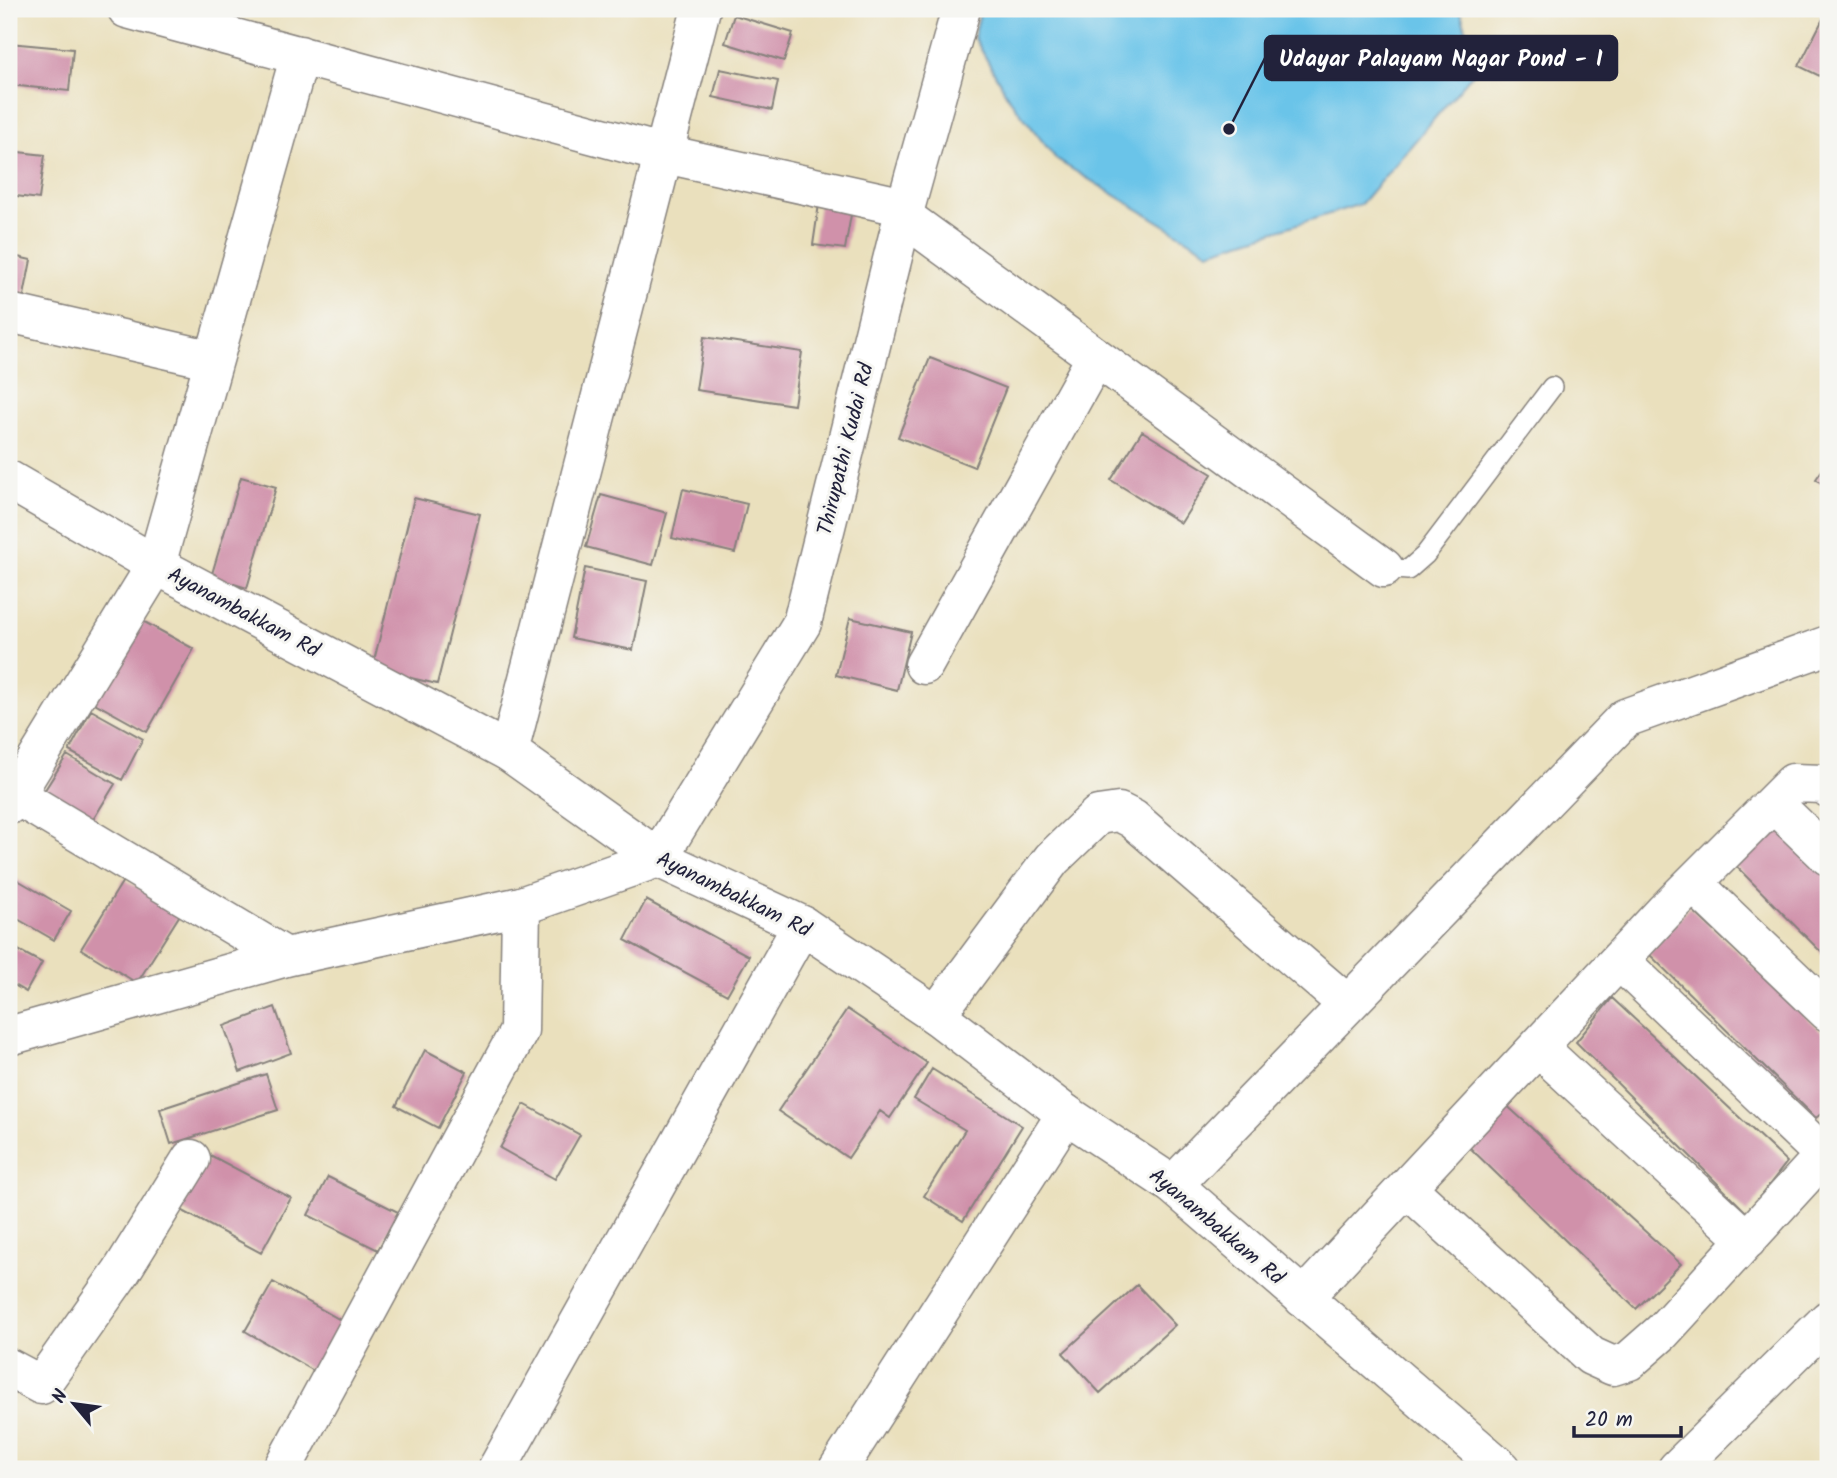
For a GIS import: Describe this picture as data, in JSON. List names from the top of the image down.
{
  "streets": {
    "street": ["Thirupathi Kudai Rd", "Ayanambakkam Rd"]
  },
  "crossings": [
    ["Thirupathi Kudai Rd", "Ayanambakkam Rd"]
  ],
  "places": ["Udayar Palayam Nagar Pond - I"],
  "scale_bar": "20 m",
  "north": "top left"
}
